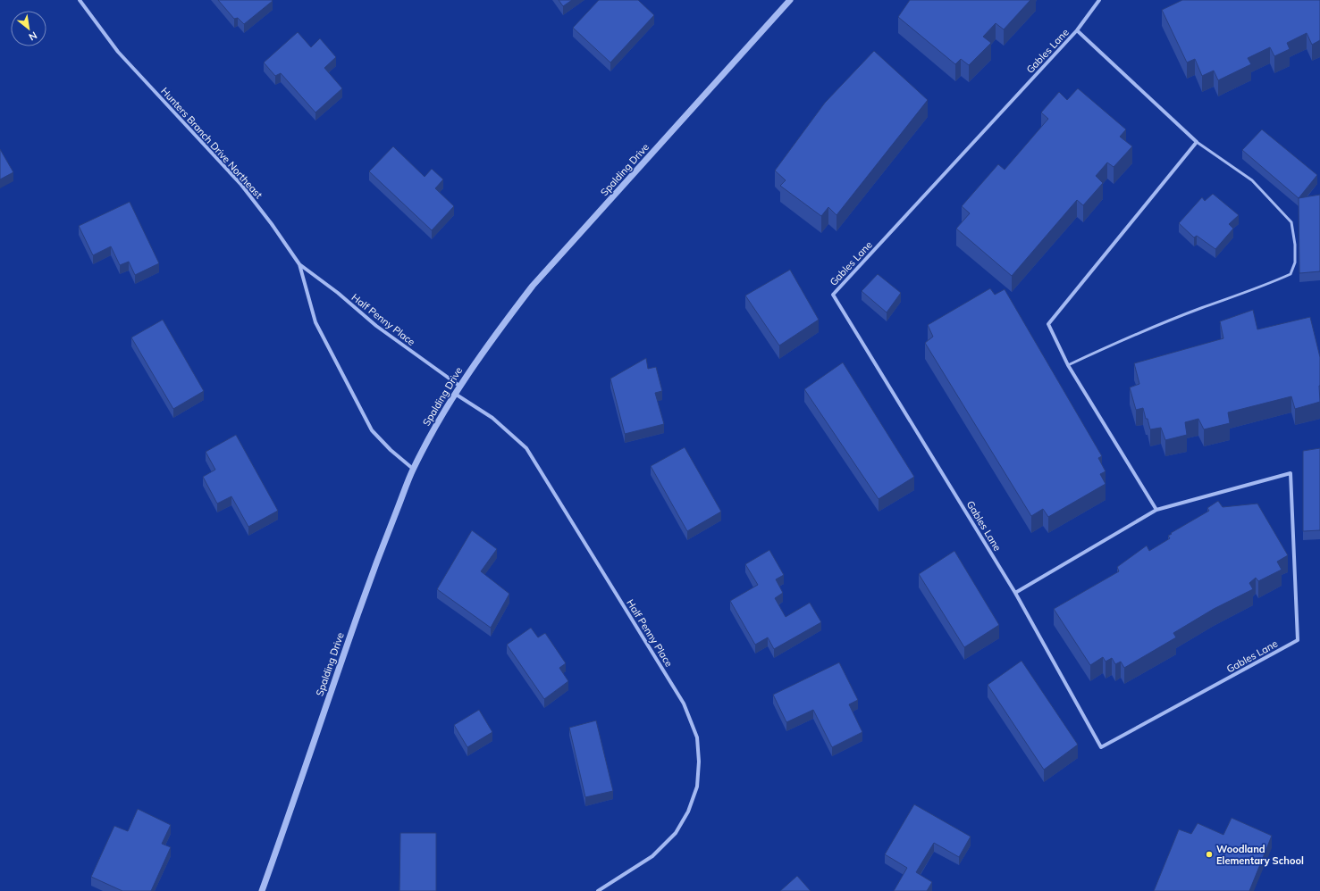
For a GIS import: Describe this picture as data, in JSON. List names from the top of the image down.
{
  "streets": {
    "street": [
      "Gables Lane",
      "Hunters Branch Drive Northeast",
      "Spalding Drive",
      "Half Penny Place"
    ]
  },
  "crossings": [
    ["Hunters Branch Drive Northeast", "Spalding Drive"],
    ["Hunters Branch Drive Northeast", "Half Penny Place"],
    ["Spalding Drive", "Half Penny Place"]
  ],
  "places": ["Woodland Elementary School"],
  "north": "bottom right"
}
